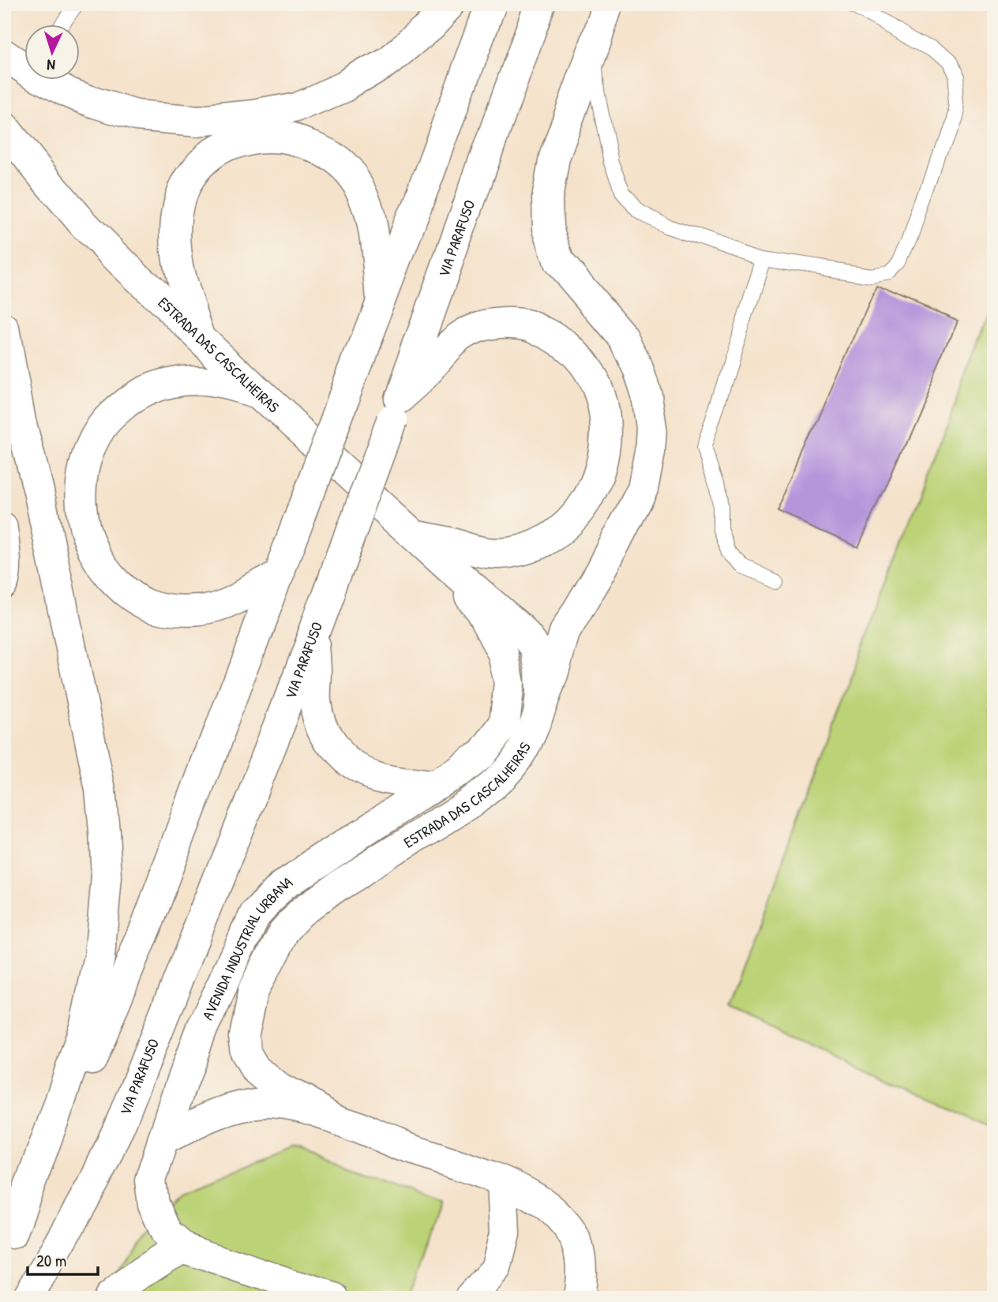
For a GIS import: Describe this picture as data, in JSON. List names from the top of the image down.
{
  "streets": {
    "main road": ["VIA PARAFUSO", "ESTRADA DAS CASCALHEIRAS", "AVENIDA INDUSTRIAL URBANA"]
  },
  "crossings": [
    ["ESTRADA DAS CASCALHEIRAS", "AVENIDA INDUSTRIAL URBANA"]
  ],
  "scale_bar": "20 m",
  "north": "bottom"
}
